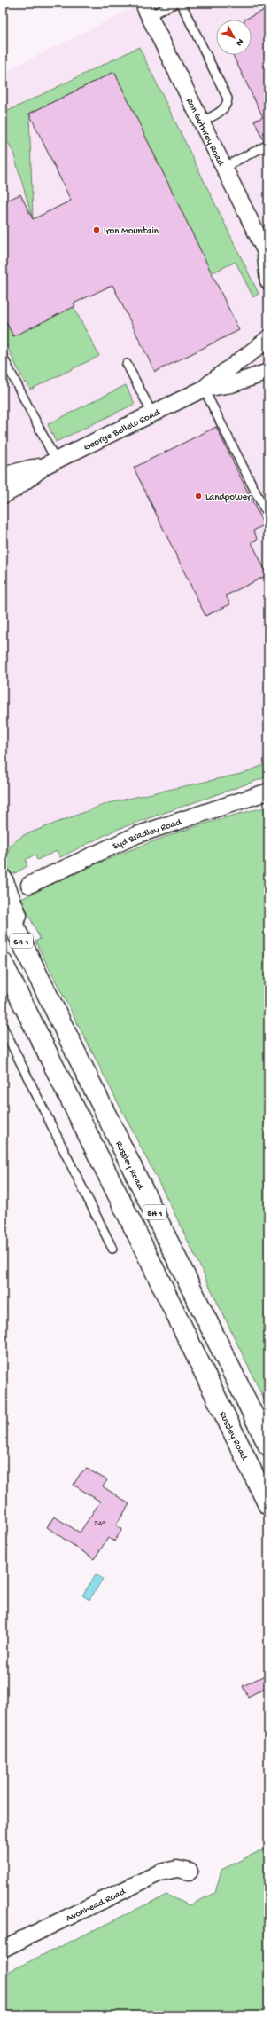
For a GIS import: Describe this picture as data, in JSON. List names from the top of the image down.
{
  "streets": {
    "highway": ["SH 1", "Russley Road"],
    "street": [
      "Ron Guthrey Road",
      "George Bellew Road",
      "Syd Bradley Road",
      "Avonhead Road"
    ]
  },
  "places": ["Iron Mountain", "Landpower"],
  "house_numbers": ["549"],
  "north": "bottom right"
}
